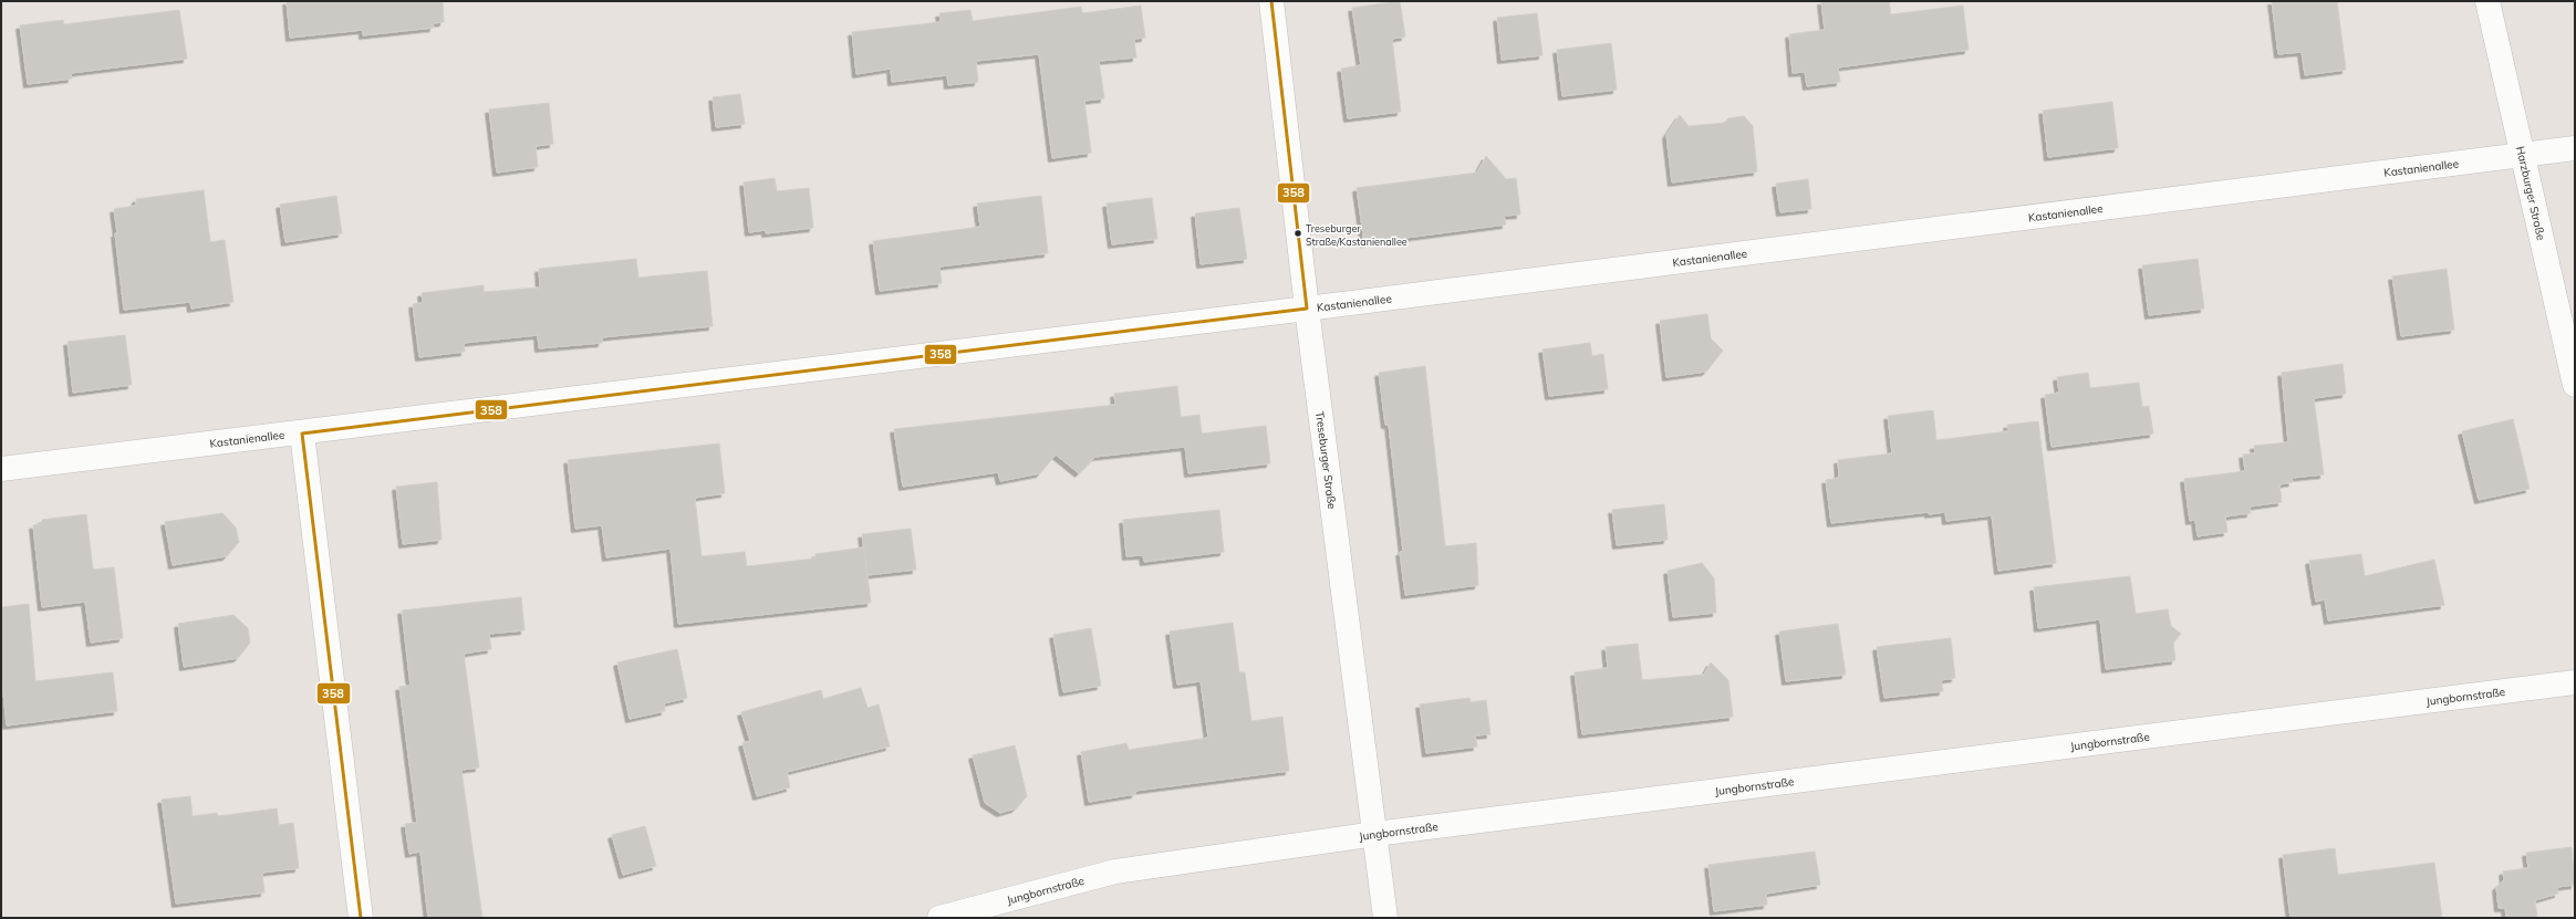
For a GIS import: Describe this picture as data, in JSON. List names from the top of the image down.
{
  "streets": {
    "street": [
      "Kastanienallee",
      "Harzburger Straße",
      "Treseburger Straße",
      "Jungbornstraße"
    ]
  },
  "crossings": [
    ["Kastanienallee", "Harzburger Straße"],
    ["Kastanienallee", "Treseburger Straße"],
    ["Treseburger Straße", "Jungbornstraße"]
  ],
  "places": ["Treseburger Straße/Kastanienallee"],
  "lines": ["transit line 358"]
}
